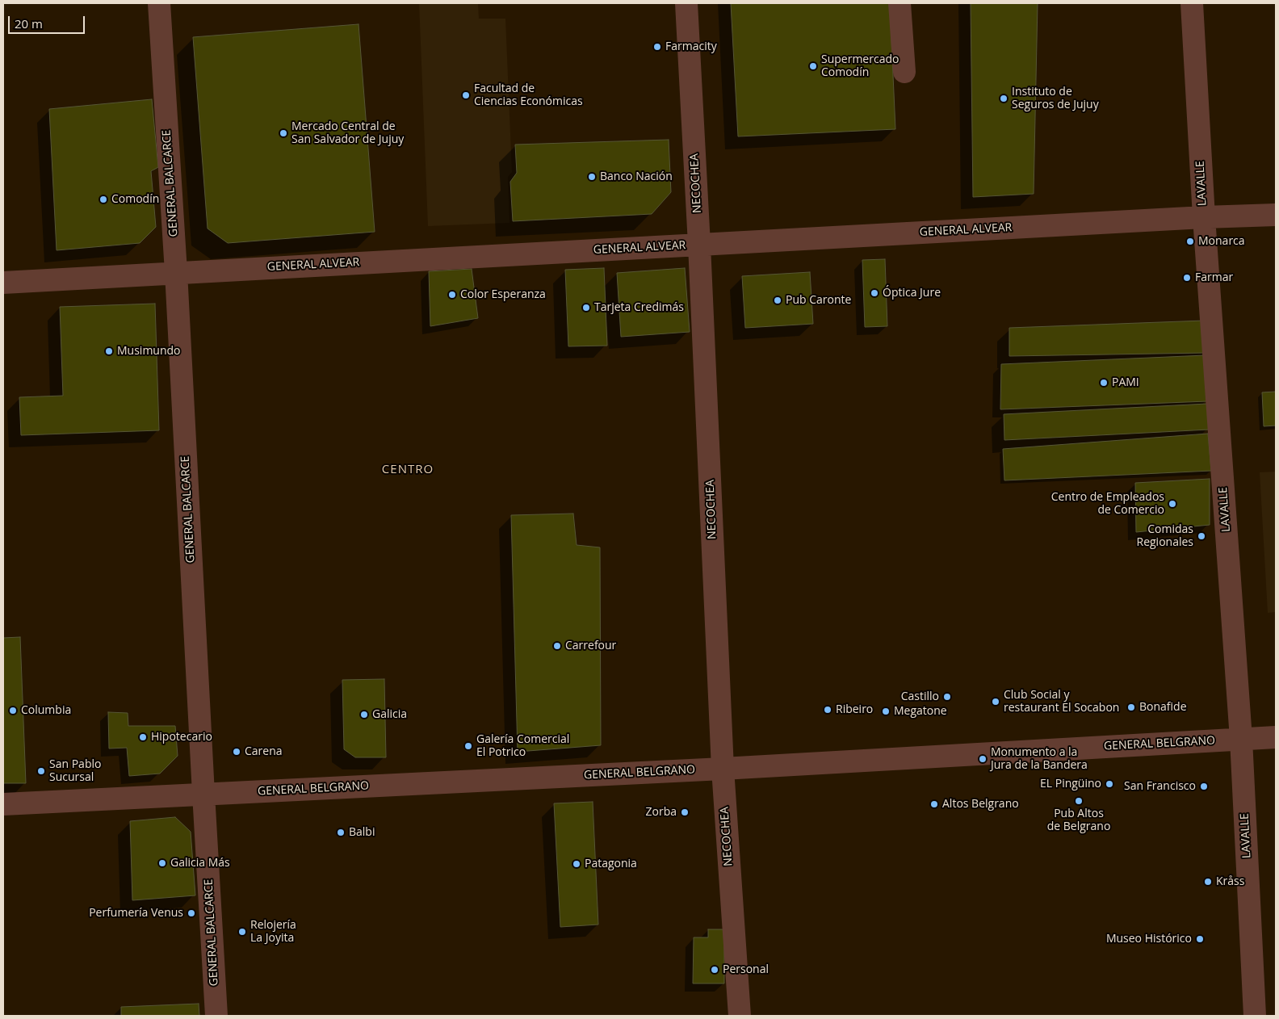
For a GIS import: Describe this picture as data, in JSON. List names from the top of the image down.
{
  "streets": {
    "street": [
      "GENERAL BALCARCE",
      "NECOCHEA",
      "LAVALLE",
      "GENERAL ALVEAR",
      "GENERAL BELGRANO"
    ]
  },
  "crossings": [
    ["GENERAL BALCARCE", "GENERAL ALVEAR"],
    ["GENERAL BALCARCE", "GENERAL BELGRANO"],
    ["NECOCHEA", "GENERAL ALVEAR"],
    ["NECOCHEA", "GENERAL BELGRANO"],
    ["LAVALLE", "GENERAL ALVEAR"],
    ["LAVALLE", "GENERAL BELGRANO"]
  ],
  "districts": ["CENTRO"],
  "places": [
    "Farmacity",
    "Supermercado Comodín",
    "Facultad de Ciencias Económicas",
    "Instituto de Seguros de Jujuy",
    "Mercado Central de San Salvador de Jujuy",
    "Banco Nación",
    "Comodín",
    "Monarca",
    "Farmar",
    "Óptica Jure",
    "Color Esperanza",
    "Pub Caronte",
    "Tarjeta Credimás",
    "Musimundo",
    "PAMI",
    "Centro de Empleados de Comercio",
    "Comidas Regionales",
    "Carrefour",
    "Castillo",
    "Club Social y restaurant El Socabon",
    "Bonafide",
    "Ribeiro",
    "Columbia",
    "Megatone",
    "Galicia",
    "Hipotecario",
    "Galería Comercial El Potrico",
    "Carena",
    "Monumento a la Jura de la Bandera",
    "San Pablo Sucursal",
    "EL Pingüino",
    "San Francisco",
    "Pub Altos de Belgrano",
    "Altos Belgrano",
    "Zorba",
    "Balbi",
    "Galicia Más",
    "Patagonia",
    "Kråss",
    "Perfumería Venus",
    "Relojería La Joyita",
    "Museo Histórico",
    "Personal"
  ],
  "scale_bar": "20 m"
}
